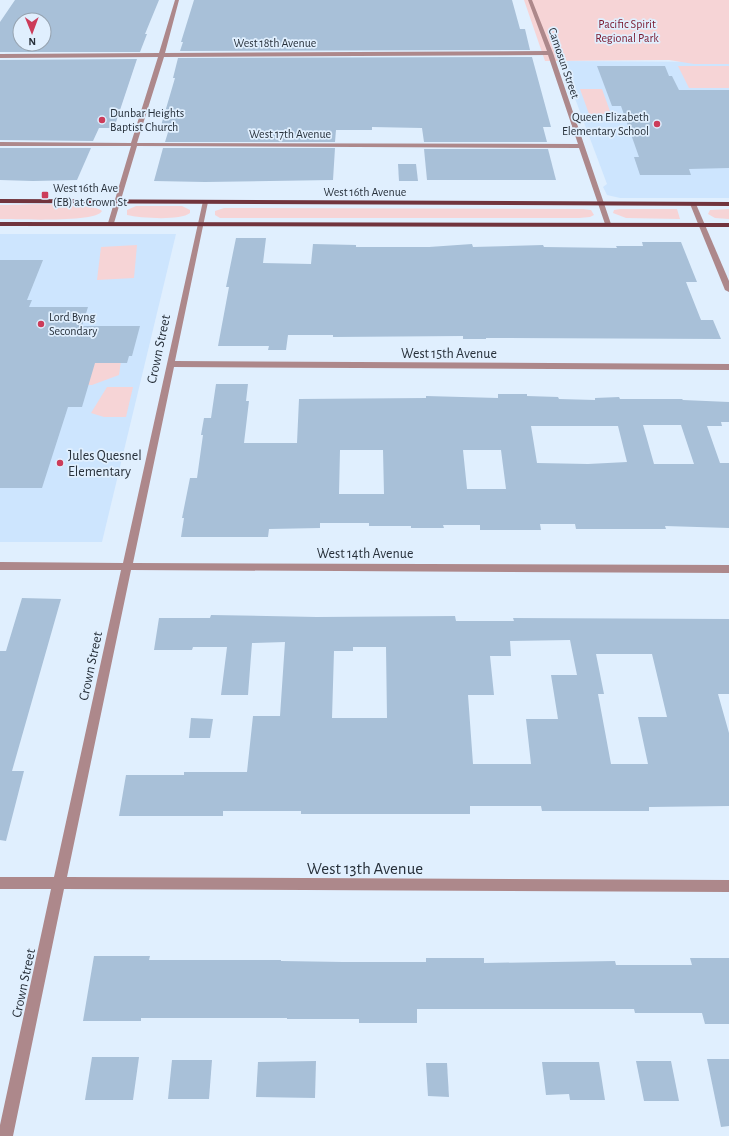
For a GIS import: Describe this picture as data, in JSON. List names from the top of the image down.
{
  "streets": {
    "main road": ["West 16th Avenue"],
    "street": [
      "West 18th Avenue",
      "Camosun Street",
      "West 17th Avenue",
      "Crown Street",
      "West 15th Avenue",
      "West 14th Avenue",
      "West 13th Avenue"
    ]
  },
  "crossings": [
    ["West 18th Avenue", "Camosun Street"],
    ["Camosun Street", "West 17th Avenue"],
    ["Camosun Street", "West 16th Avenue"],
    ["West 16th Avenue", "Crown Street"],
    ["Crown Street", "West 15th Avenue"],
    ["Crown Street", "West 14th Avenue"],
    ["Crown Street", "West 13th Avenue"]
  ],
  "parks": ["Pacific Spirit Regional Park"],
  "places": {
    "other": [
      "Dunbar Heights Baptist Church",
      "Queen Elizabeth Elementary School",
      "Lord Byng Secondary",
      "Jules Quesnel Elementary"
    ],
    "transit": ["West 16th Ave (EB) at Crown St"]
  },
  "north": "bottom"
}
